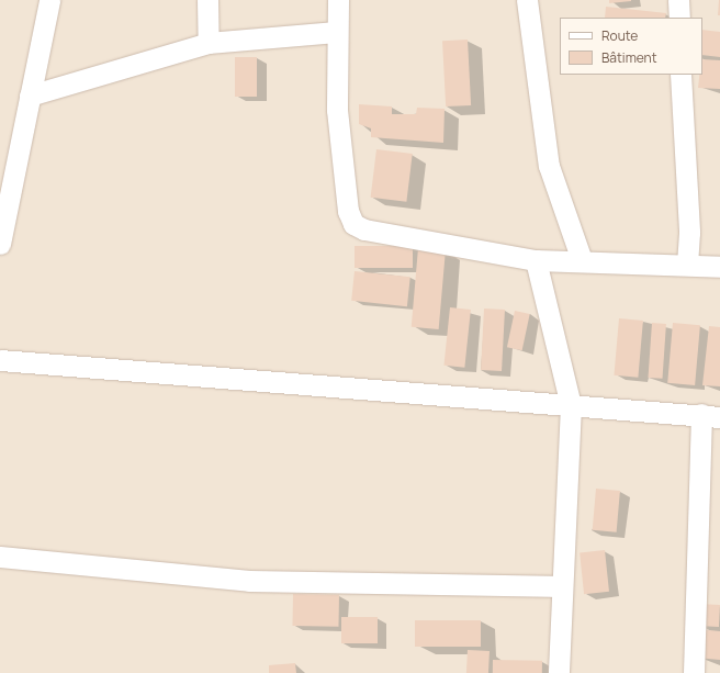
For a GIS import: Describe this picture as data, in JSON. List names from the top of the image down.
{
  "legend": ["Route", "Bâtiment"]
}
